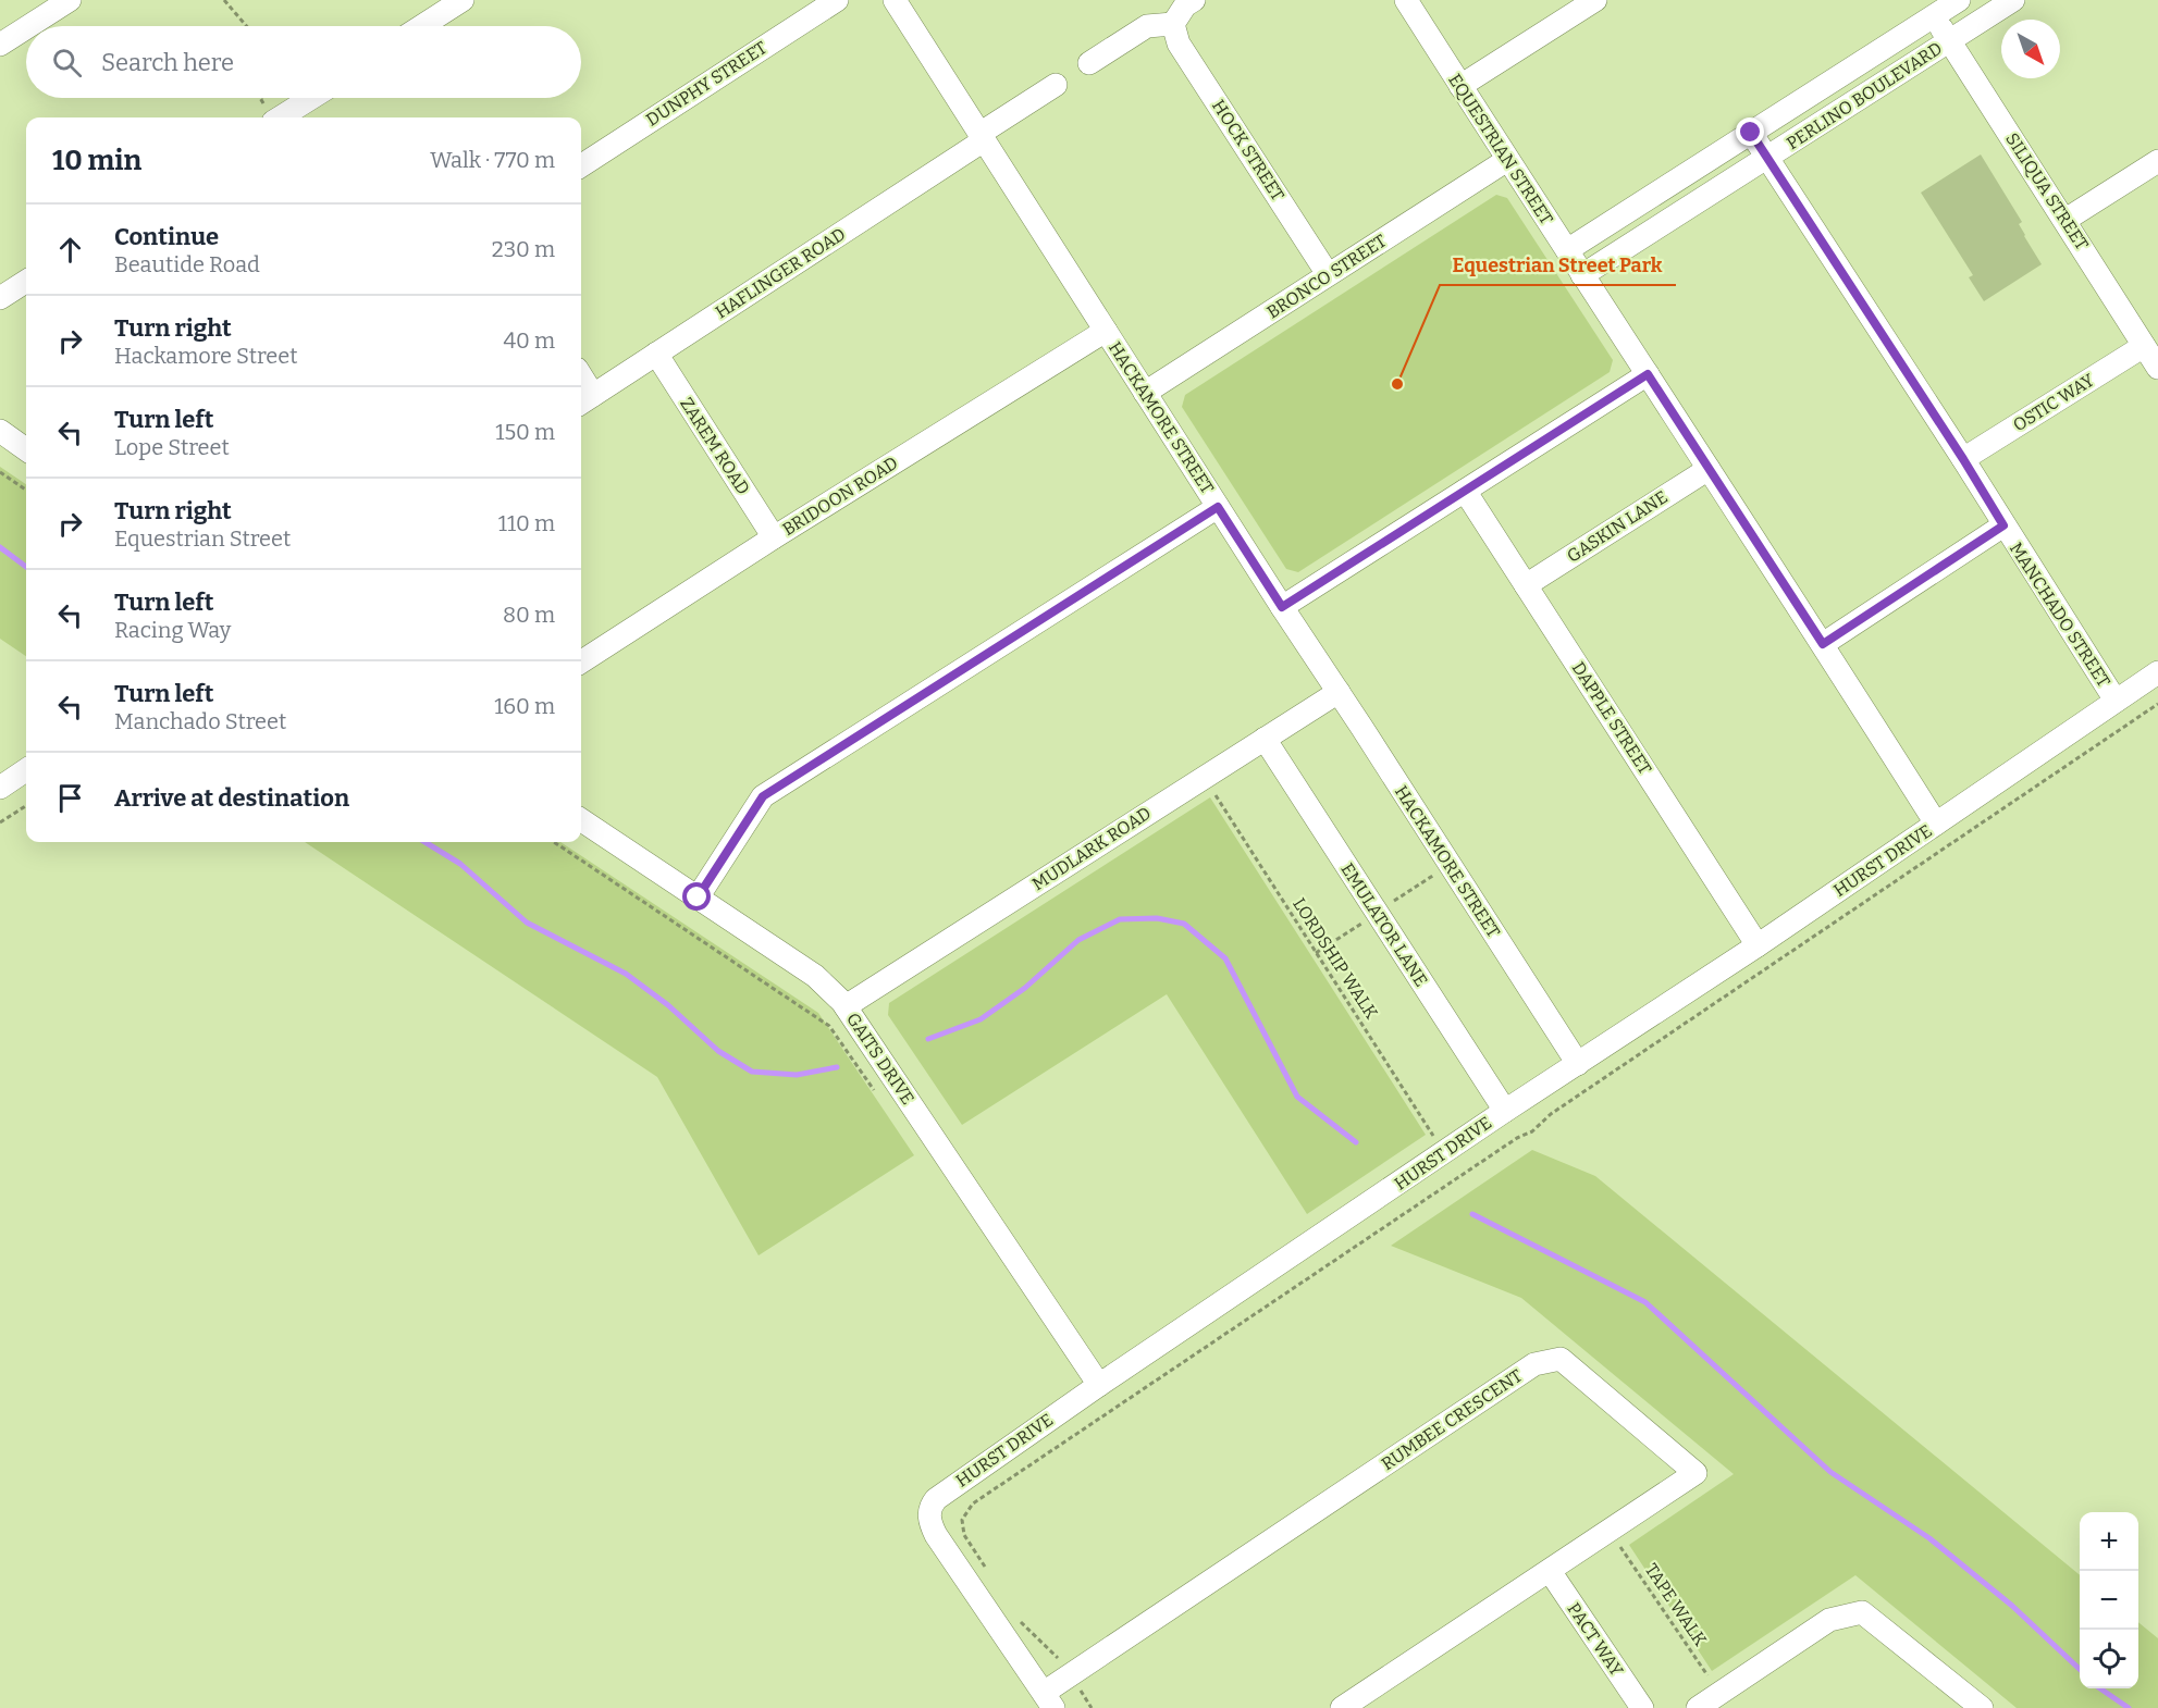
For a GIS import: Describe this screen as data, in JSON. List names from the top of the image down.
{
  "streets": {
    "street": [
      "DUNPHY STREET",
      "PERLINO BOULEVARD",
      "EQUESTRIAN STREET",
      "HOCK STREET",
      "SILIQUA STREET",
      "HAFLINGER ROAD",
      "BRONCO STREET",
      "OSTIC WAY",
      "HACKAMORE STREET",
      "ZAREM ROAD",
      "BRIDOON ROAD",
      "GASKIN LANE",
      "MANCHADO STREET",
      "DAPPLE STREET",
      "MUDLARK ROAD",
      "HURST DRIVE",
      "EMULATOR LANE",
      "GAITS DRIVE",
      "RUMBEE CRESCENT",
      "PACT WAY"
    ],
    "path": ["LORDSHIP WALK", "TAPE WALK"]
  },
  "crossings": [
    ["PERLINO BOULEVARD", "EQUESTRIAN STREET"],
    ["PERLINO BOULEVARD", "SILIQUA STREET"],
    ["PERLINO BOULEVARD", "MANCHADO STREET"],
    ["EQUESTRIAN STREET", "BRONCO STREET"],
    ["EQUESTRIAN STREET", "GASKIN LANE"],
    ["EQUESTRIAN STREET", "HURST DRIVE"],
    ["HOCK STREET", "BRONCO STREET"],
    ["SILIQUA STREET", "OSTIC WAY"],
    ["HAFLINGER ROAD", "HACKAMORE STREET"],
    ["HAFLINGER ROAD", "ZAREM ROAD"],
    ["BRONCO STREET", "HACKAMORE STREET"],
    ["OSTIC WAY", "MANCHADO STREET"],
    ["HACKAMORE STREET", "BRIDOON ROAD"],
    ["HACKAMORE STREET", "MUDLARK ROAD"],
    ["HACKAMORE STREET", "HURST DRIVE"],
    ["ZAREM ROAD", "BRIDOON ROAD"],
    ["GASKIN LANE", "DAPPLE STREET"],
    ["MANCHADO STREET", "HURST DRIVE"],
    ["DAPPLE STREET", "HURST DRIVE"],
    ["MUDLARK ROAD", "EMULATOR LANE"],
    ["MUDLARK ROAD", "LORDSHIP WALK"],
    ["MUDLARK ROAD", "GAITS DRIVE"],
    ["HURST DRIVE", "EMULATOR LANE"],
    ["HURST DRIVE", "LORDSHIP WALK"],
    ["HURST DRIVE", "GAITS DRIVE"],
    ["HURST DRIVE", "RUMBEE CRESCENT"],
    ["RUMBEE CRESCENT", "TAPE WALK"],
    ["RUMBEE CRESCENT", "PACT WAY"]
  ],
  "places": ["Equestrian Street Park"],
  "north": "bottom right",
  "page": {
    "search": "Search here",
    "heading": ["10 min", "Walk · 770 m"],
    "list": [
      ["Continue", "Beautide Road", "230 m"],
      ["Turn right", "Hackamore Street", "40 m"],
      ["Turn left", "Lope Street", "150 m"],
      ["Turn right", "Equestrian Street", "110 m"],
      ["Turn left", "Racing Way", "80 m"],
      ["Turn left", "Manchado Street", "160 m"],
      "Arrive at destination"
    ],
    "map_buttons": ["+", "−"]
  }
}
